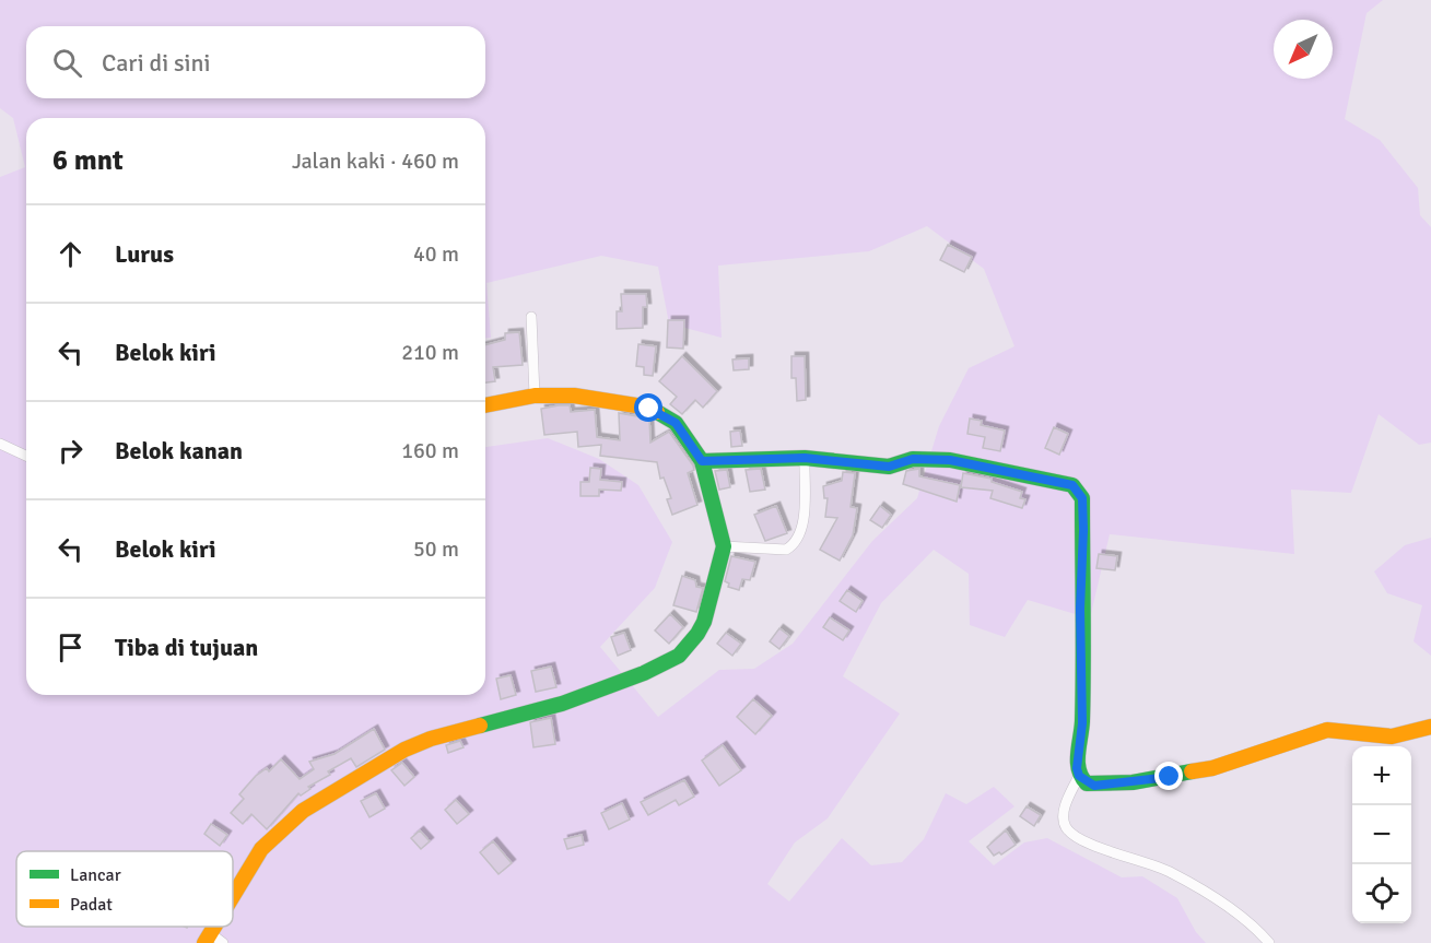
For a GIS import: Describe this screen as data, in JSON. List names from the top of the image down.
{
  "legend": ["Lancar", "Padat"],
  "north": "bottom left",
  "page": {
    "search": "Cari di sini",
    "heading": ["6 mnt", "Jalan kaki · 460 m"],
    "list": [
      ["Lurus", "40 m"],
      ["Belok kiri", "210 m"],
      ["Belok kanan", "160 m"],
      ["Belok kiri", "50 m"],
      "Tiba di tujuan"
    ],
    "map_buttons": ["+", "−"]
  }
}
